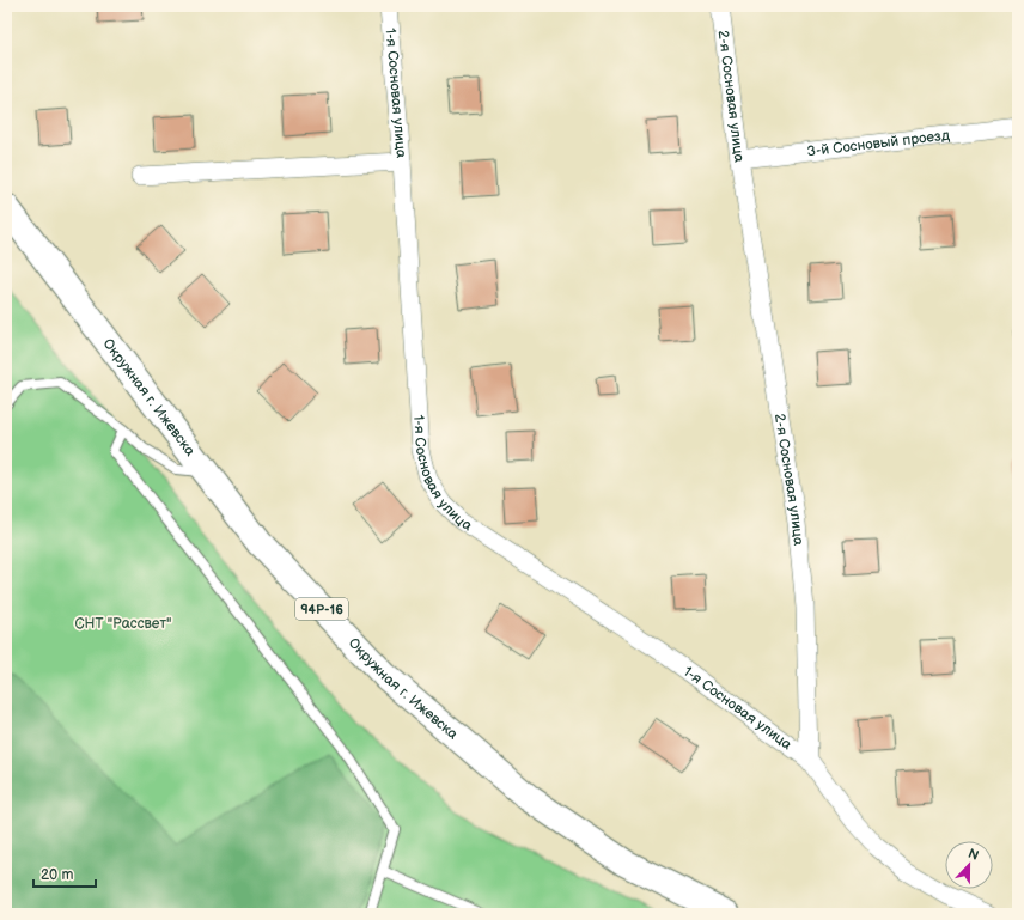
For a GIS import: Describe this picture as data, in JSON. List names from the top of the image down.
{
  "streets": {
    "main road": ["Окружная г. Ижевска", "94Р-16"],
    "street": ["1-я Сосновая улица", "2-я Сосновая улица", "3-й Сосновый проезд"]
  },
  "crossings": [
    ["1-я Сосновая улица", "2-я Сосновая улица"],
    ["2-я Сосновая улица", "3-й Сосновый проезд"]
  ],
  "parks": ["СНТ \"Рассвет\""],
  "scale_bar": "20 m",
  "north": "top"
}
